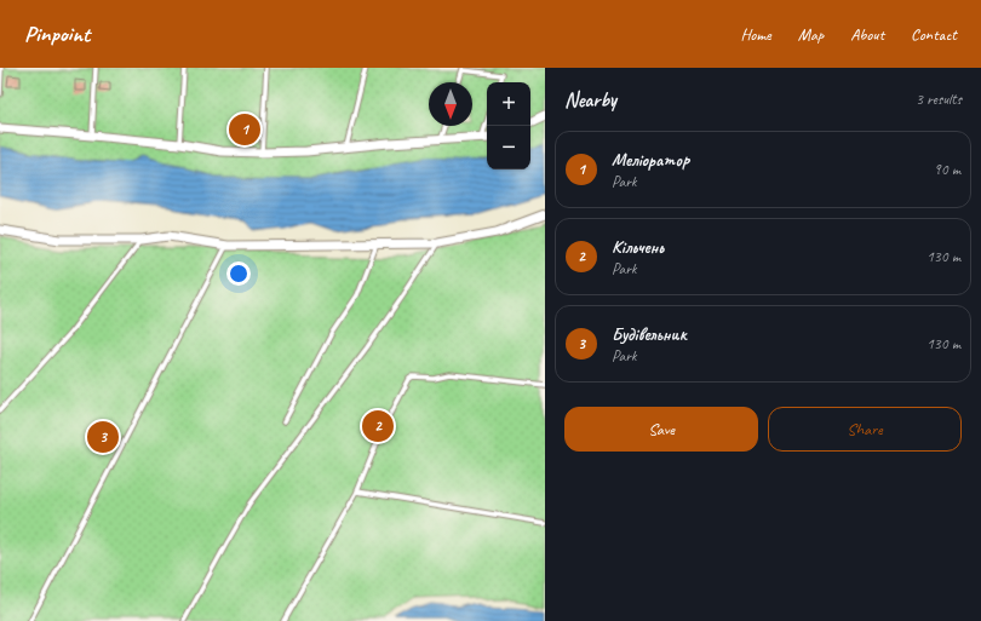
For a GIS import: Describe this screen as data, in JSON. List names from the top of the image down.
{
  "north": "bottom",
  "page": {
    "header": "Pinpoint",
    "nav": [
      "Home",
      "Map",
      "About",
      "Contact"
    ],
    "heading": ["Nearby", "3 results"],
    "map_buttons": ["+", "−"],
    "pins": ["1", "2", "3"],
    "list": [
      {
        "mark": "1",
        "name": "Меліоратор",
        "note": "Park",
        "value": "90 m"
      },
      {
        "mark": "2",
        "name": "Кільчень",
        "note": "Park",
        "value": "130 m"
      },
      {
        "mark": "3",
        "name": "Будівельник",
        "note": "Park",
        "value": "130 m"
      }
    ],
    "buttons": ["Save", "Share"]
  }
}
